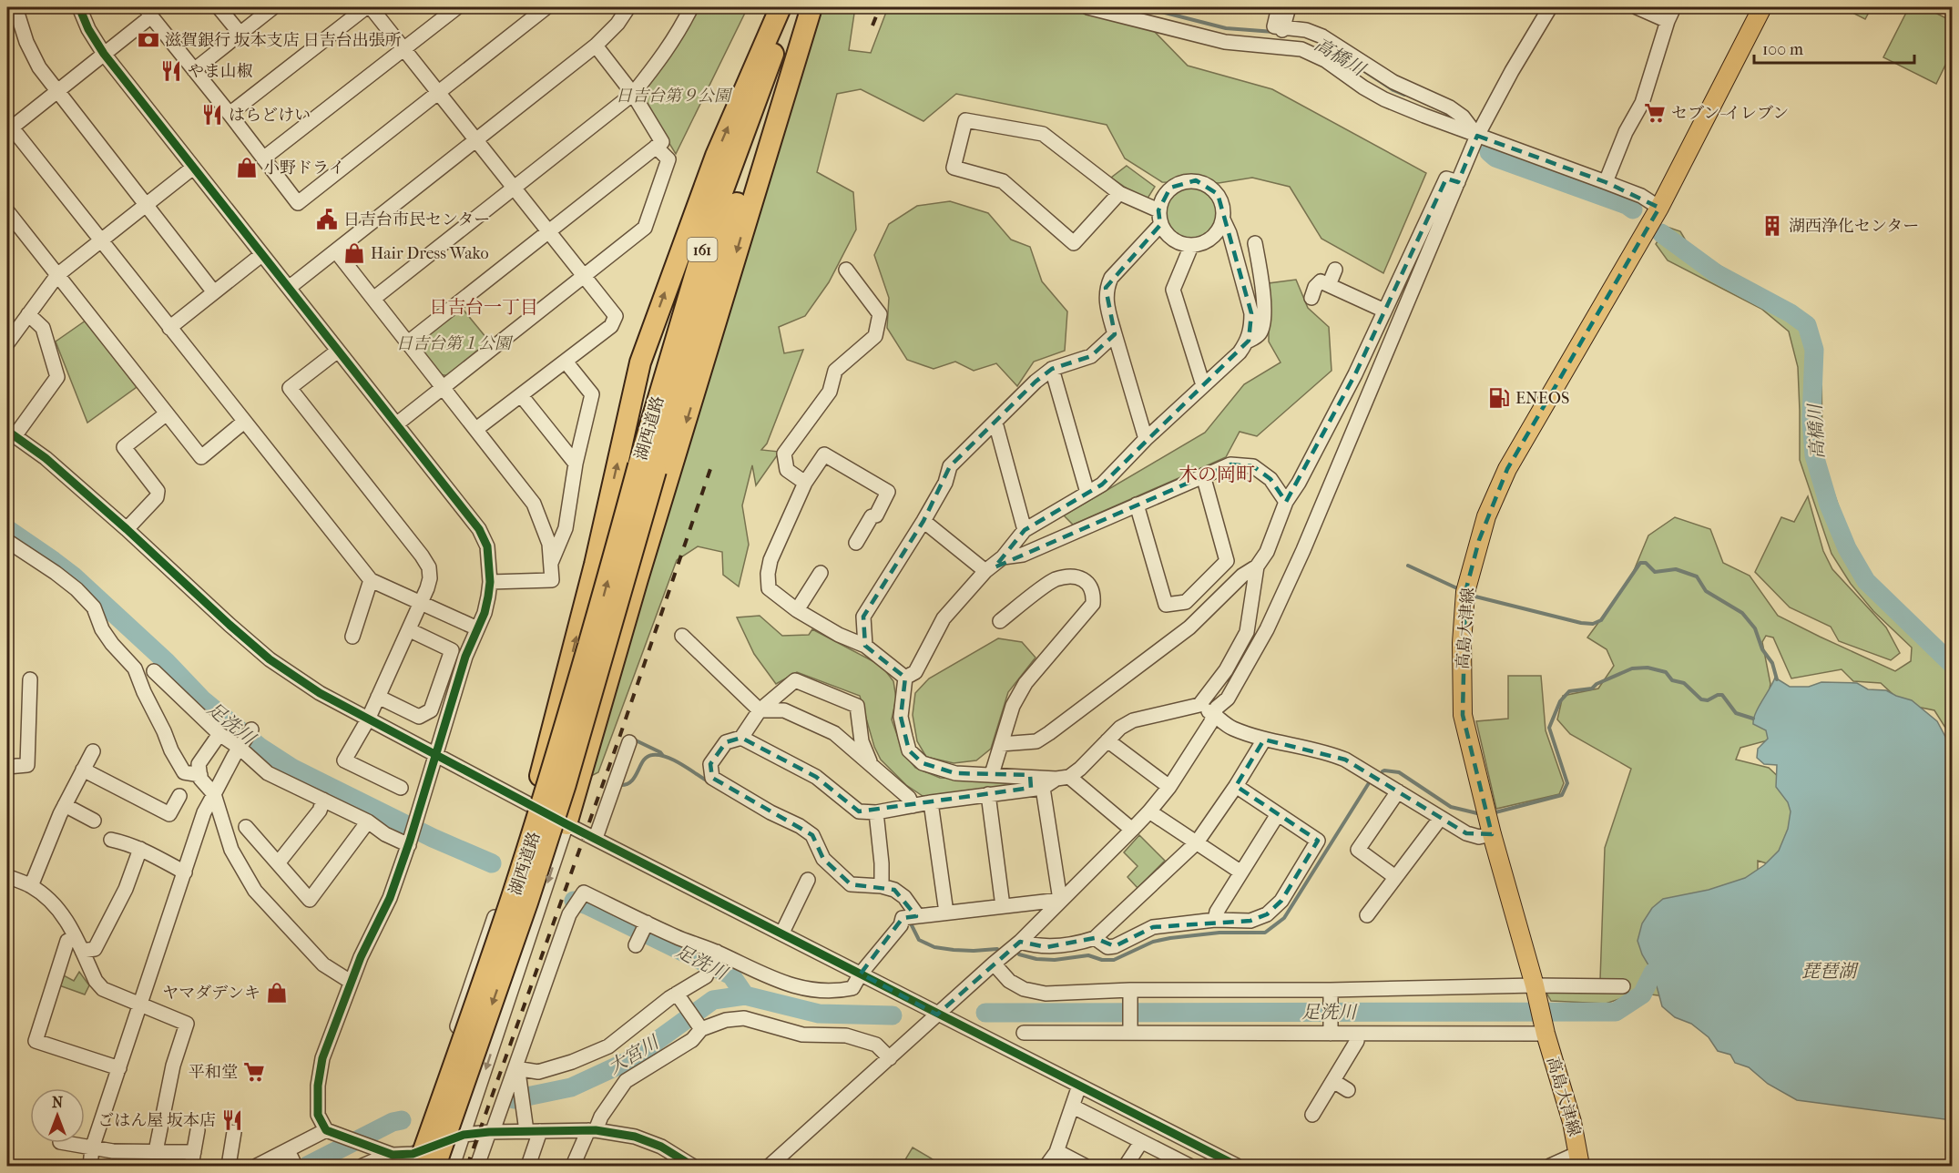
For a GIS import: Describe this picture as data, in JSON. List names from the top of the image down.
{
  "streets": {
    "highway": ["161", "湖西道路"],
    "main road": ["高島大津線"]
  },
  "districts": ["日吉台一丁目", "木の岡町"],
  "water": [
    "高橋川",
    "足洗川",
    "琵琶湖",
    "大宮川"
  ],
  "parks": ["日吉台第９公園", "日吉台第１公園"],
  "places": {
    "bank": ["滋賀銀行 坂本支店 日吉台出張所"],
    "restaurant": ["やま山椒", "はらどけい", "ごはん屋 坂本店"],
    "supermarket": ["セブン-イレブン", "平和堂"],
    "shop": ["小野ドライ", "Hair Dress Wako", "ヤマダデンキ"],
    "public building": ["日吉台市民センター"],
    "building": ["湖西浄化センター"],
    "fuel station": ["ENEOS"]
  },
  "scale_bar": "100 m",
  "north": "top"
}
